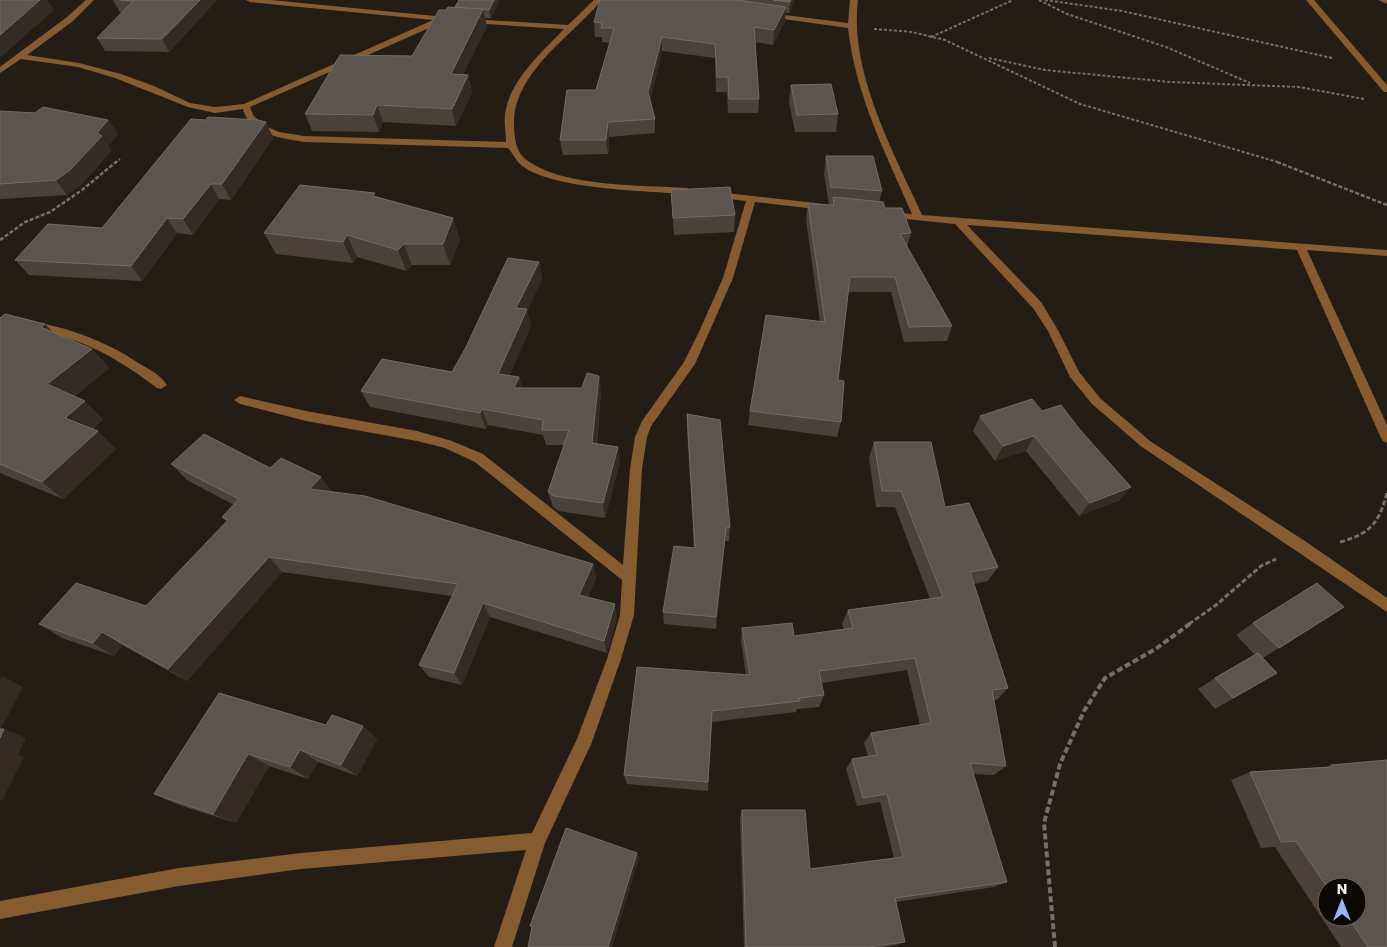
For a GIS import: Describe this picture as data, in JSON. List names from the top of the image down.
{
  "north": "top"
}
